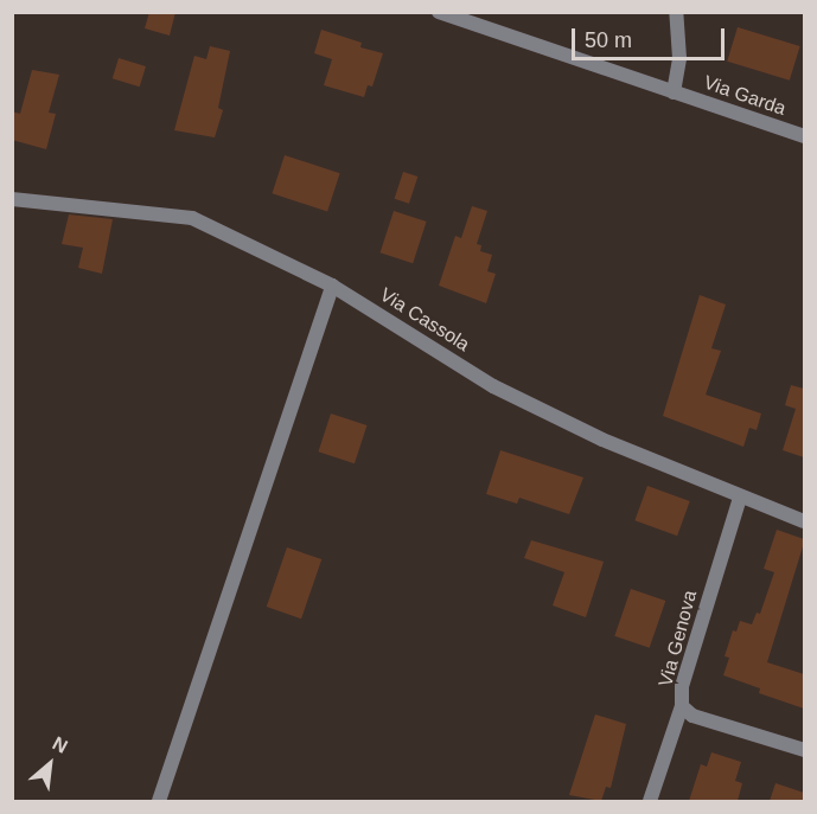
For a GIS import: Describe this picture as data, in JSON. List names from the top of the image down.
{
  "streets": {
    "street": ["Via Garda", "Via Cassola", "Via Genova"]
  },
  "crossings": [
    ["Via Cassola", "Via Genova"]
  ],
  "scale_bar": "50 m",
  "north": "top right"
}
